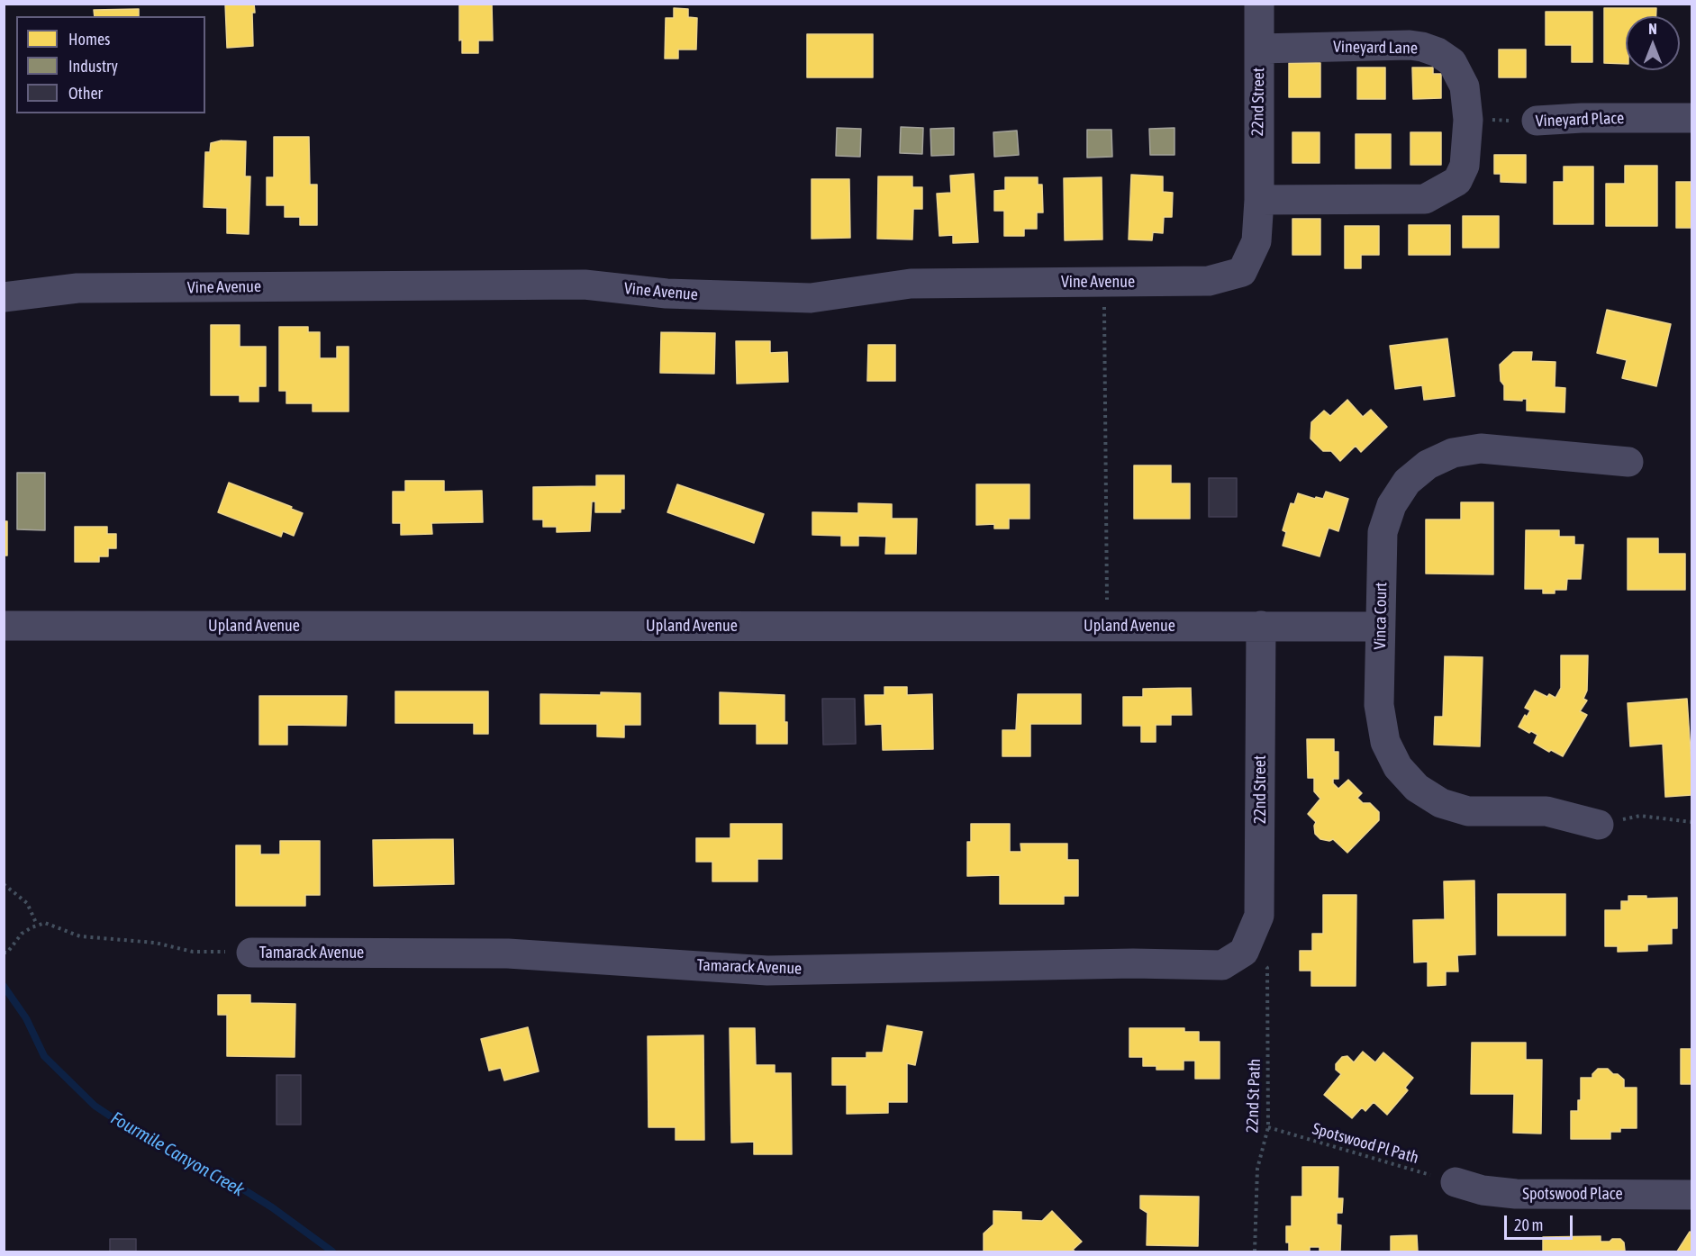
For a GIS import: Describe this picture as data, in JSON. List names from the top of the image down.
{
  "streets": {
    "street": [
      "Vineyard Lane",
      "22nd Street",
      "Vineyard Place",
      "Vine Avenue",
      "Vinca Court",
      "Upland Avenue",
      "Tamarack Avenue",
      "Spotswood Place"
    ],
    "path": ["22nd St Path", "Spotswood Pl Path"]
  },
  "crossings": [
    ["Vineyard Lane", "22nd Street"],
    ["Vineyard Lane", "Vineyard Place"],
    ["Vineyard Lane", "Vine Avenue"],
    ["22nd Street", "Vine Avenue"],
    ["22nd Street", "Upland Avenue"],
    ["22nd Street", "Tamarack Avenue"],
    ["22nd Street", "22nd St Path"],
    ["Vinca Court", "Upland Avenue"],
    ["Tamarack Avenue", "22nd St Path"],
    ["22nd St Path", "Spotswood Pl Path"],
    ["Spotswood Pl Path", "Spotswood Place"]
  ],
  "water": ["Fourmile Canyon Creek"],
  "legend": ["Homes", "Industry", "Other"],
  "scale_bar": "20 m",
  "north": "top"
}
